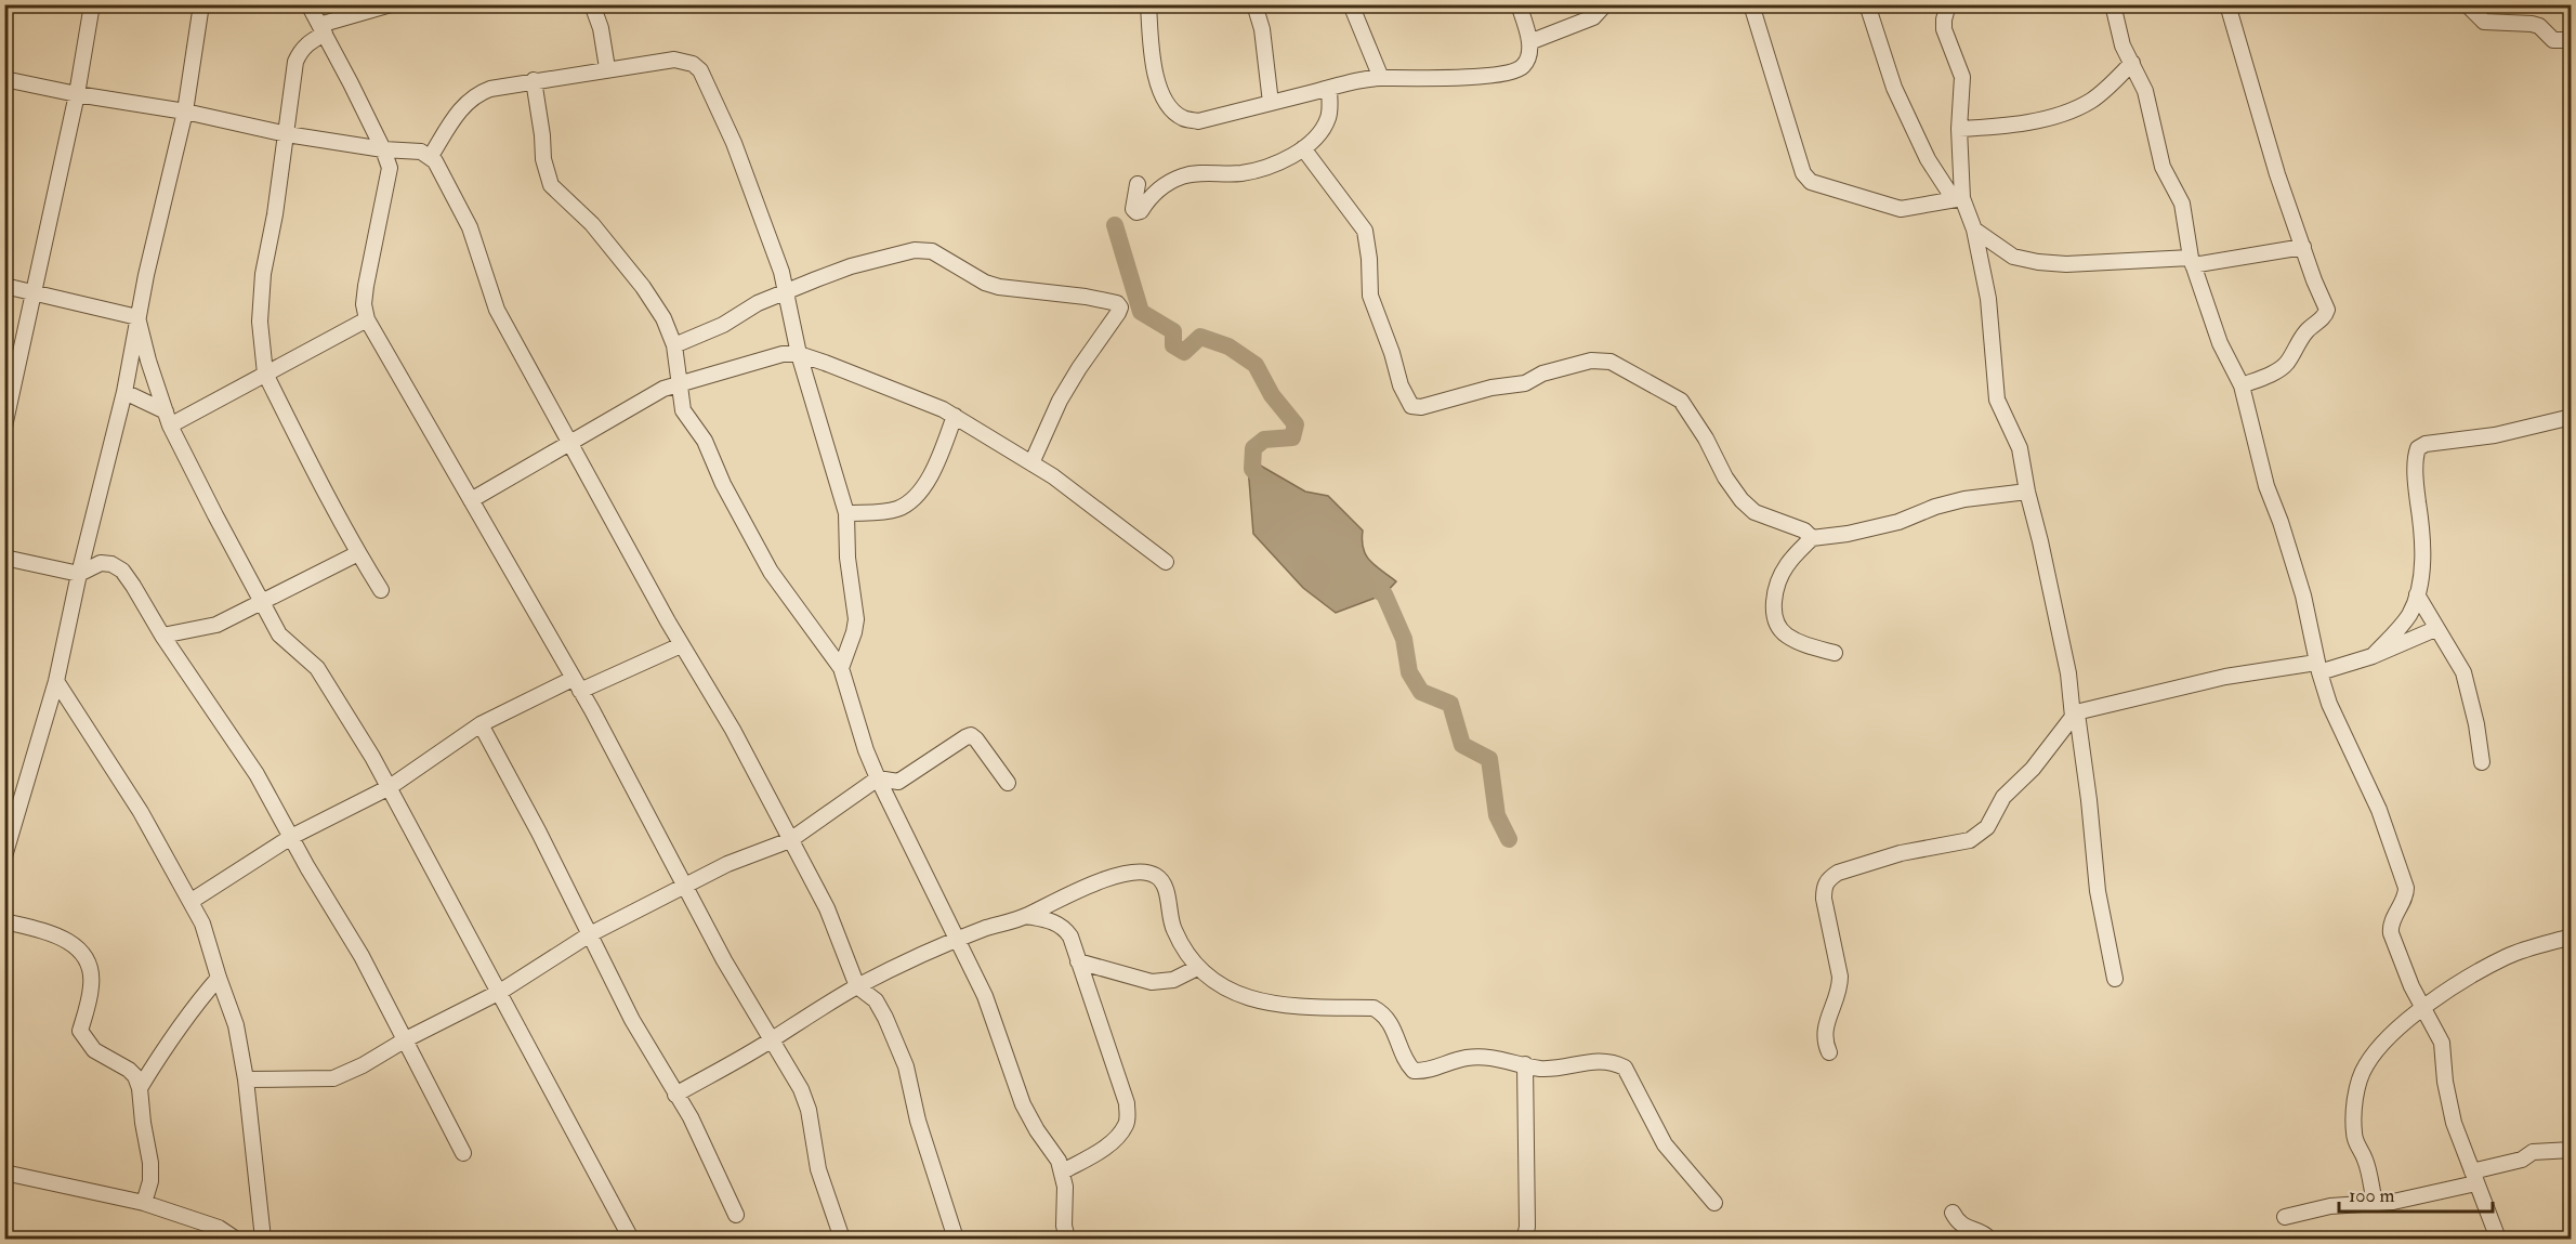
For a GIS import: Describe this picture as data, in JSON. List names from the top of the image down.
{
  "scale_bar": "100 m"
}
